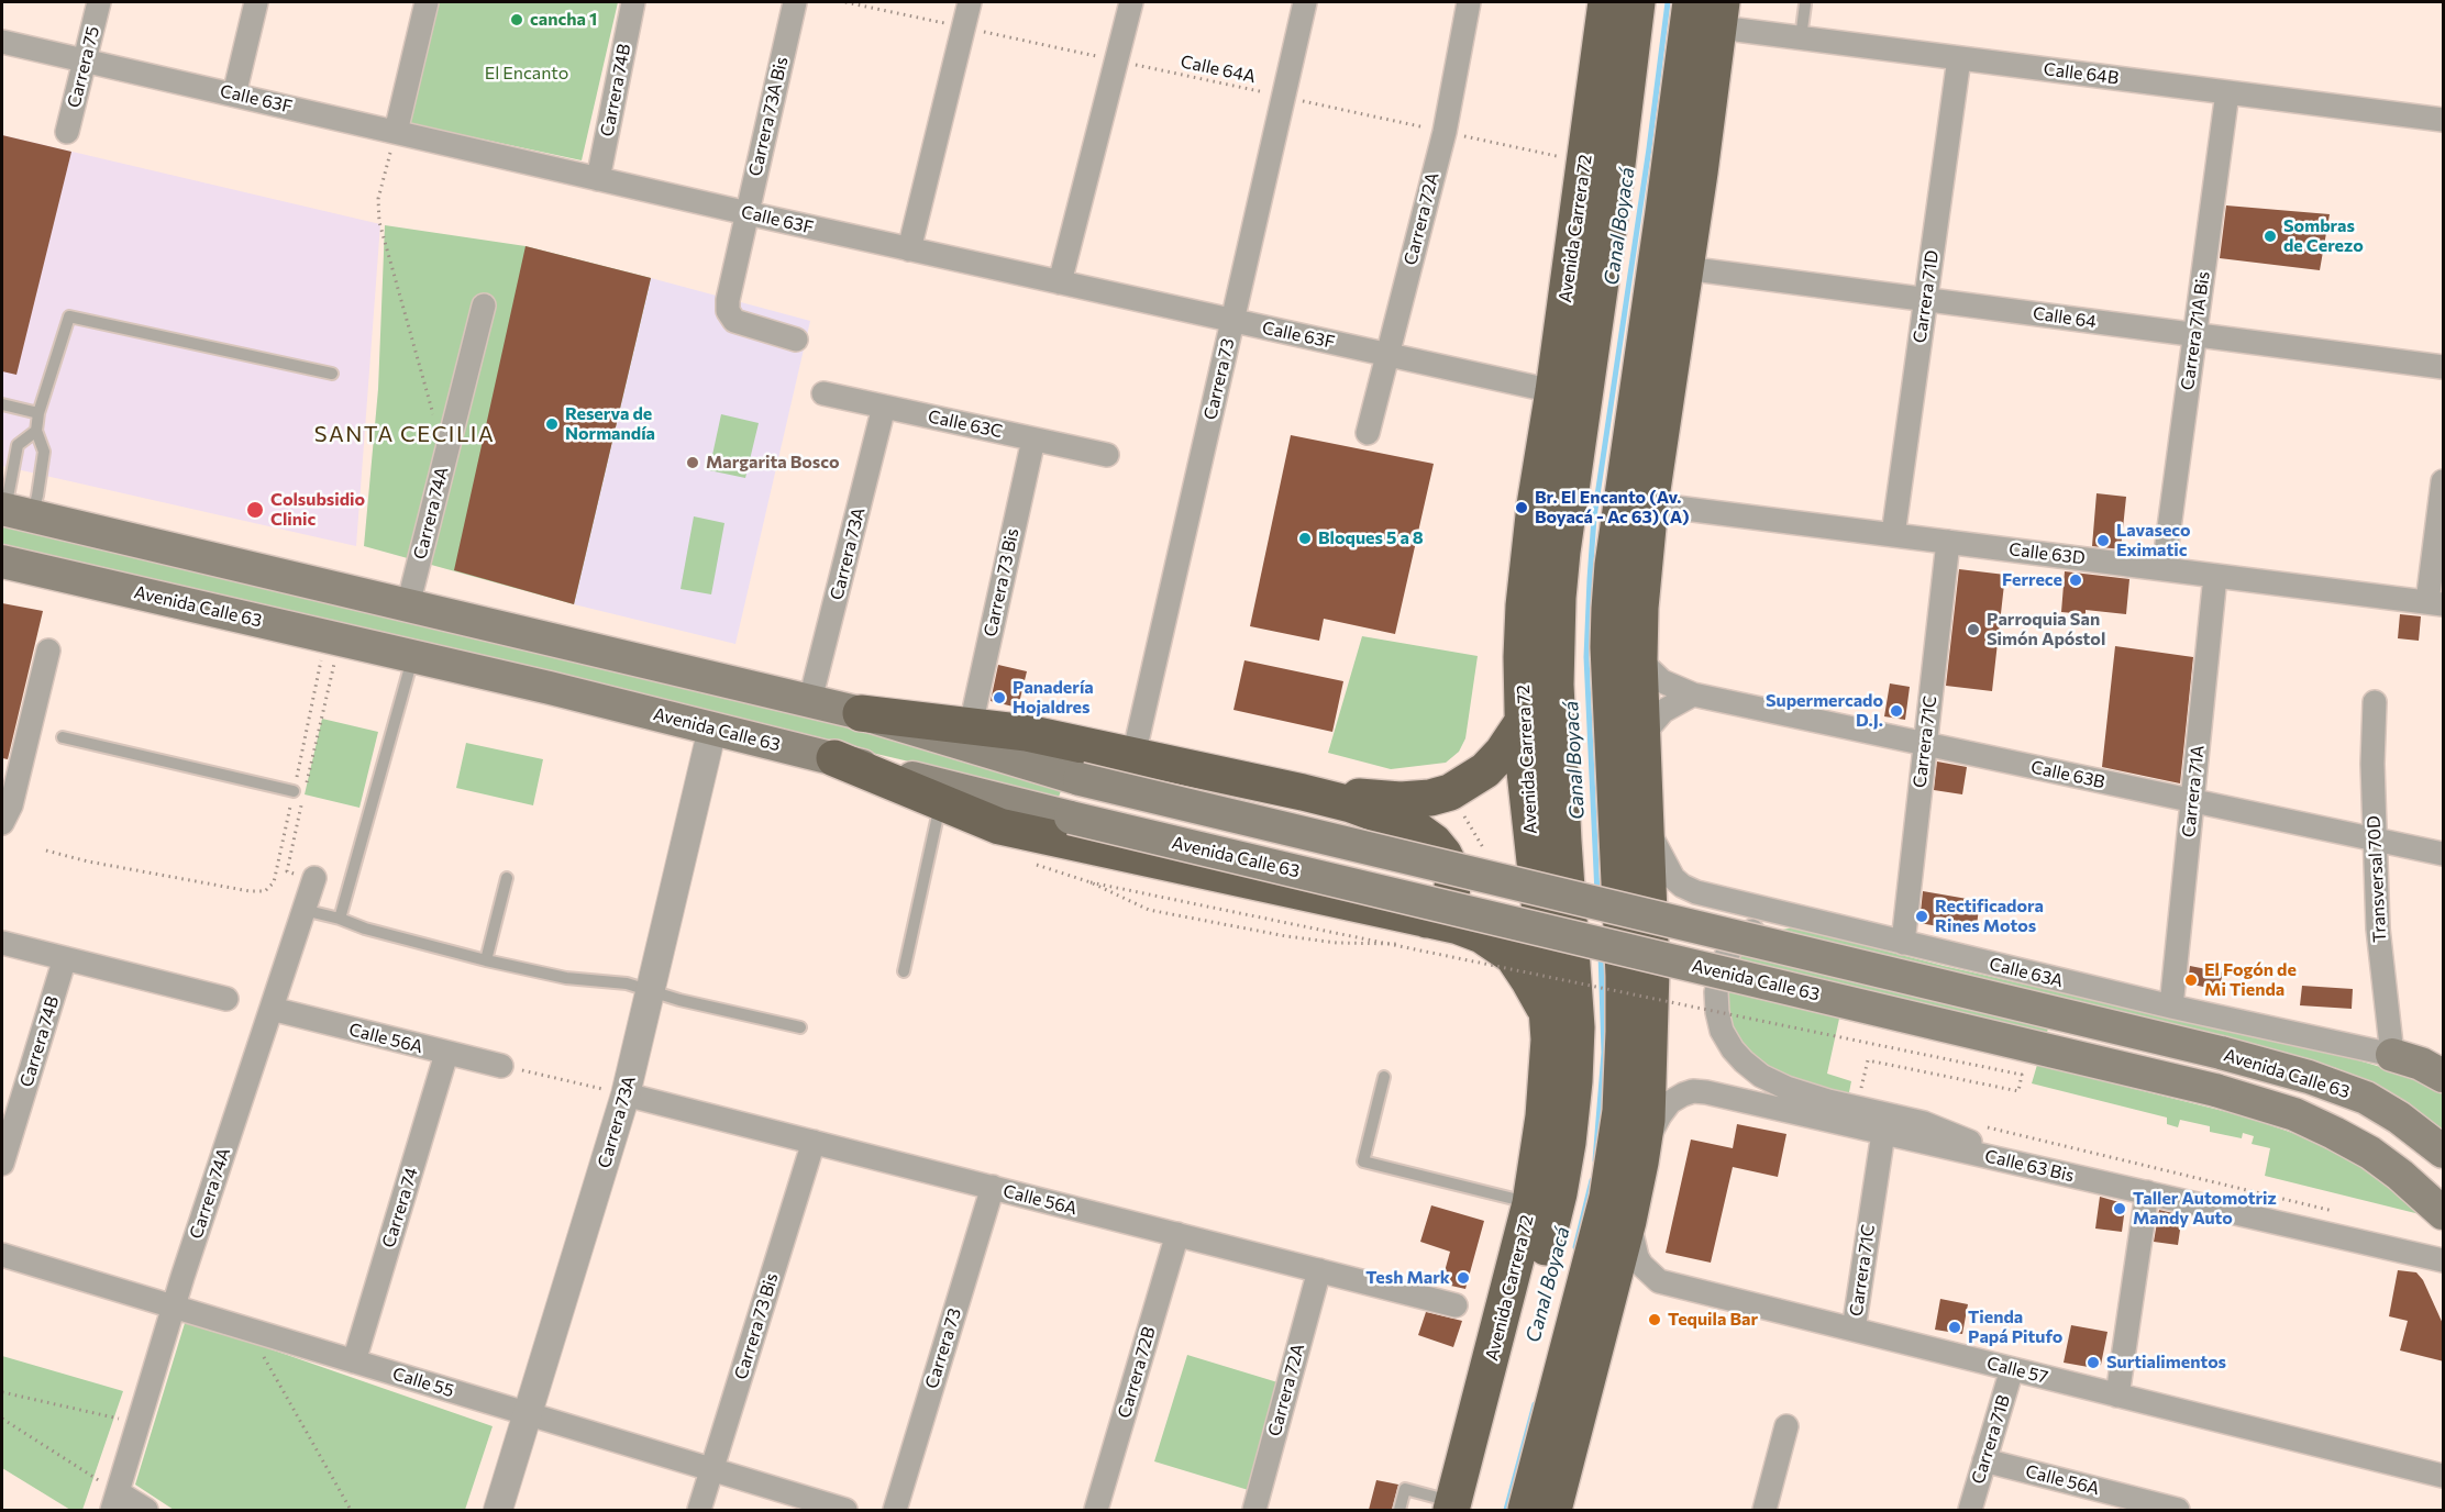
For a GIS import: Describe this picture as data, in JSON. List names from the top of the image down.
{
  "streets": {
    "highway": ["Avenida Carrera 72"],
    "main road": ["Avenida Calle 63"],
    "street": [
      "Carrera 75",
      "Calle 64B",
      "Carrera 74B",
      "Calle 63F",
      "Carrera 73A Bis",
      "Carrera 72A",
      "Carrera 71D",
      "Calle 64",
      "Carrera 71A Bis",
      "Carrera 73",
      "Calle 63C",
      "Carrera 74A",
      "Carrera 73A",
      "Calle 63D",
      "Carrera 73 Bis",
      "Carrera 71C",
      "Calle 63B",
      "Carrera 71A",
      "Transversal 70D",
      "Calle 63A",
      "Calle 56A",
      "Calle 63 Bis",
      "Carrera 74",
      "Calle 57",
      "Carrera 72B",
      "Calle 55",
      "Carrera 71B"
    ],
    "path": ["Calle 64A"]
  },
  "crossings": [
    ["Carrera 75", "Calle 63F"],
    ["Calle 64A", "Carrera 72A"],
    ["Calle 64A", "Avenida Carrera 72"],
    ["Calle 64A", "Carrera 73"],
    ["Calle 64B", "Carrera 71D"],
    ["Calle 64B", "Carrera 71A Bis"],
    ["Carrera 74B", "Calle 63F"],
    ["Calle 63F", "Carrera 73A Bis"],
    ["Calle 63F", "Carrera 72A"],
    ["Calle 63F", "Avenida Carrera 72"],
    ["Calle 63F", "Carrera 73"],
    ["Carrera 72A", "Calle 56A"],
    ["Carrera 71D", "Calle 64"],
    ["Carrera 71D", "Calle 63D"],
    ["Calle 64", "Carrera 71A Bis"],
    ["Carrera 71A Bis", "Calle 63D"],
    ["Carrera 73", "Calle 56A"],
    ["Calle 63C", "Carrera 73A"],
    ["Calle 63C", "Carrera 73 Bis"],
    ["Carrera 74A", "Avenida Calle 63"],
    ["Carrera 74A", "Calle 56A"],
    ["Carrera 74A", "Calle 55"],
    ["Carrera 73A", "Avenida Calle 63"],
    ["Carrera 73A", "Calle 56A"],
    ["Carrera 73A", "Calle 55"],
    ["Calle 63D", "Carrera 71C"],
    ["Calle 63D", "Carrera 71A"],
    ["Carrera 73 Bis", "Calle 56A"],
    ["Carrera 73 Bis", "Calle 55"],
    ["Carrera 71C", "Calle 63B"],
    ["Carrera 71C", "Calle 63A"],
    ["Carrera 71C", "Calle 63 Bis"],
    ["Carrera 71C", "Calle 57"],
    ["Calle 63B", "Carrera 71A"],
    ["Calle 63B", "Transversal 70D"],
    ["Carrera 71A", "Calle 63A"],
    ["Transversal 70D", "Calle 63A"],
    ["Calle 56A", "Carrera 74"],
    ["Calle 56A", "Carrera 72B"],
    ["Calle 56A", "Carrera 71B"],
    ["Carrera 74", "Calle 55"],
    ["Calle 57", "Carrera 71B"]
  ],
  "districts": ["SANTA CECILIA"],
  "water": ["Canal Boyacá"],
  "parks": ["El Encanto"],
  "places": [
    "cancha 1",
    "Sombras de Cerezo",
    "Reserva de Normandía",
    "Margarita Bosco",
    "Br. El Encanto (Av. Boyacá - Ac 63) (A)",
    "Colsubsidio Clinic",
    "Bloques 5 a 8",
    "Lavaseco Eximatic",
    "Ferrece",
    "Parroquia San Simón Apóstol",
    "Panadería Hojaldres",
    "Supermercado D.J.",
    "Rectificadora Rines Motos",
    "El Fogón de Mi Tienda",
    "Taller Automotriz Mandy Auto",
    "Tesh Mark",
    "Tequila Bar",
    "Tienda Papá Pitufo",
    "Surtialimentos"
  ]
}
